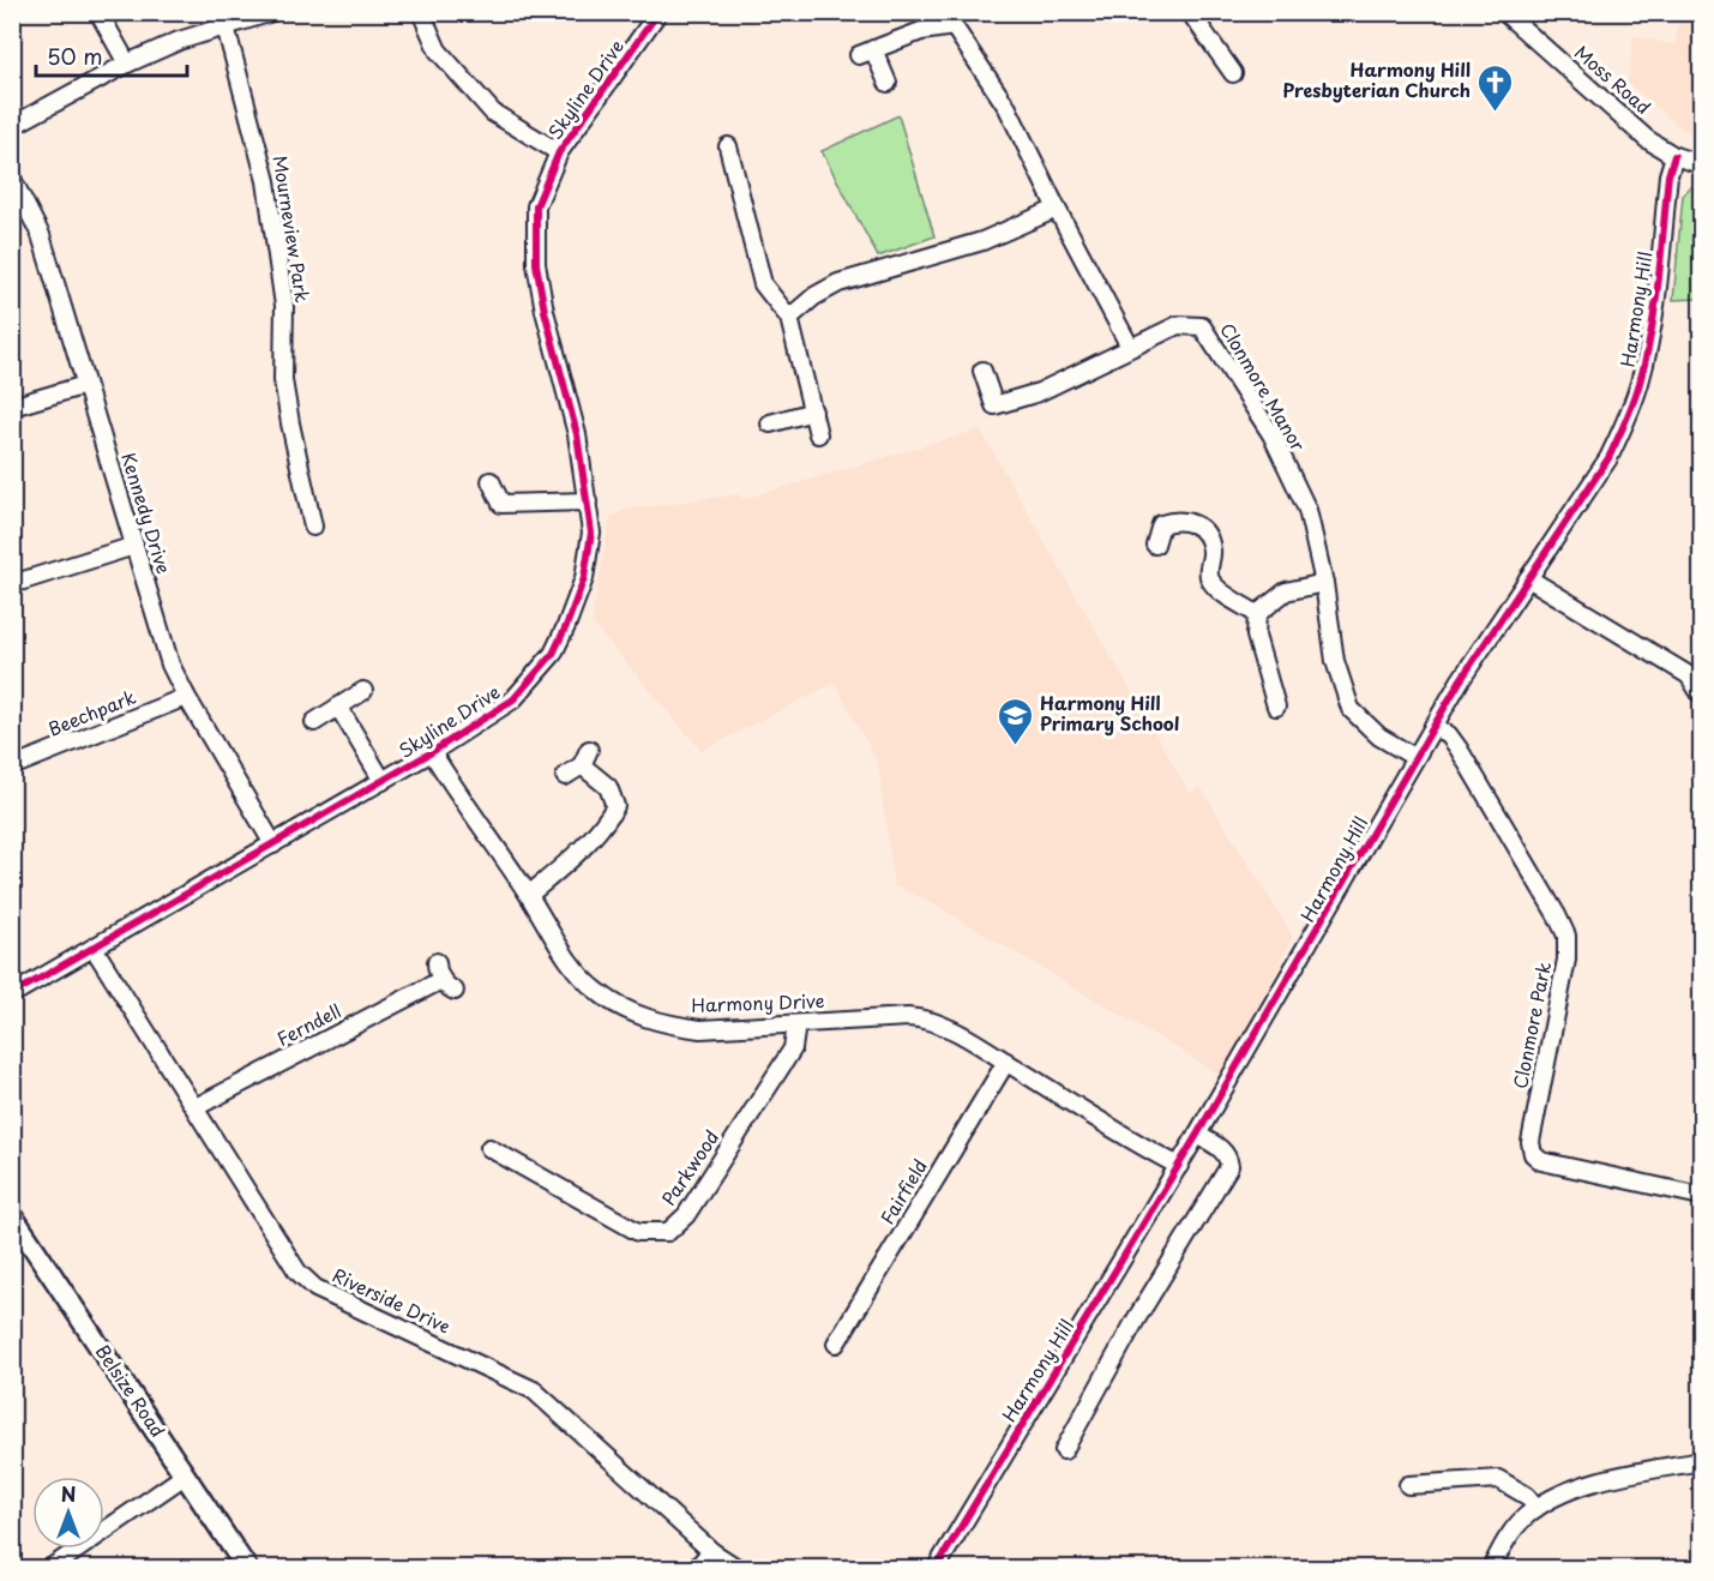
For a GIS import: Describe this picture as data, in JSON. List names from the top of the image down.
{
  "streets": {
    "street": [
      "Moss Road",
      "Skyline Drive",
      "Mourneview Park",
      "Harmony Hill",
      "Clonmore Manor",
      "Kennedy Drive",
      "Beechpark",
      "Harmony Drive",
      "Ferndell",
      "Clonmore Park",
      "Parkwood",
      "Fairfield",
      "Riverside Drive",
      "Belsize Road"
    ]
  },
  "crossings": [
    ["Moss Road", "Harmony Hill"],
    ["Skyline Drive", "Kennedy Drive"],
    ["Skyline Drive", "Harmony Drive"],
    ["Skyline Drive", "Riverside Drive"],
    ["Harmony Hill", "Clonmore Manor"],
    ["Harmony Hill", "Harmony Drive"],
    ["Harmony Hill", "Clonmore Park"],
    ["Kennedy Drive", "Beechpark"],
    ["Harmony Drive", "Parkwood"],
    ["Harmony Drive", "Fairfield"],
    ["Ferndell", "Riverside Drive"]
  ],
  "places": {
    "church": ["Harmony Hill Presbyterian Church"],
    "school or university": ["Harmony Hill Primary School"]
  },
  "scale_bar": "50 m",
  "north": "top"
}
